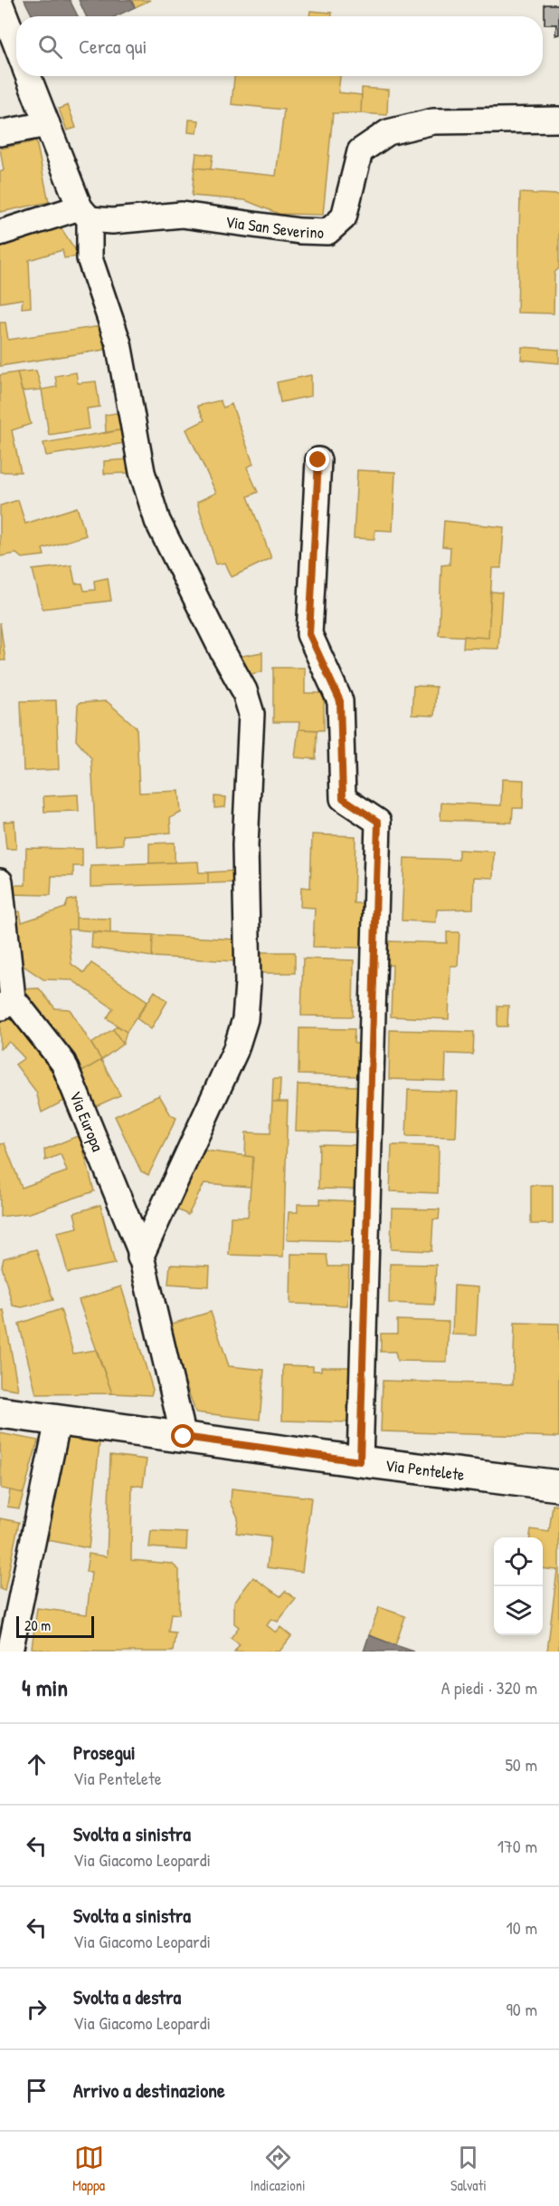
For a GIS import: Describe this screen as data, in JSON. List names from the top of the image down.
{
  "streets": {
    "main road": ["Via Pentelete"],
    "street": ["Via San Severino", "Via Europa"]
  },
  "crossings": [
    ["Via Europa", "Via Pentelete"]
  ],
  "scale_bar": "20 m",
  "page": {
    "search": "Cerca qui",
    "scale": "20 m",
    "heading": ["4 min", "A piedi · 320 m"],
    "list": [
      ["Prosegui", "Via Pentelete", "50 m"],
      ["Svolta a sinistra", "Via Giacomo Leopardi", "170 m"],
      ["Svolta a sinistra", "Via Giacomo Leopardi", "10 m"],
      ["Svolta a destra", "Via Giacomo Leopardi", "90 m"],
      "Arrivo a destinazione"
    ],
    "nav": ["Mappa", "Indicazioni", "Salvati"]
  }
}
